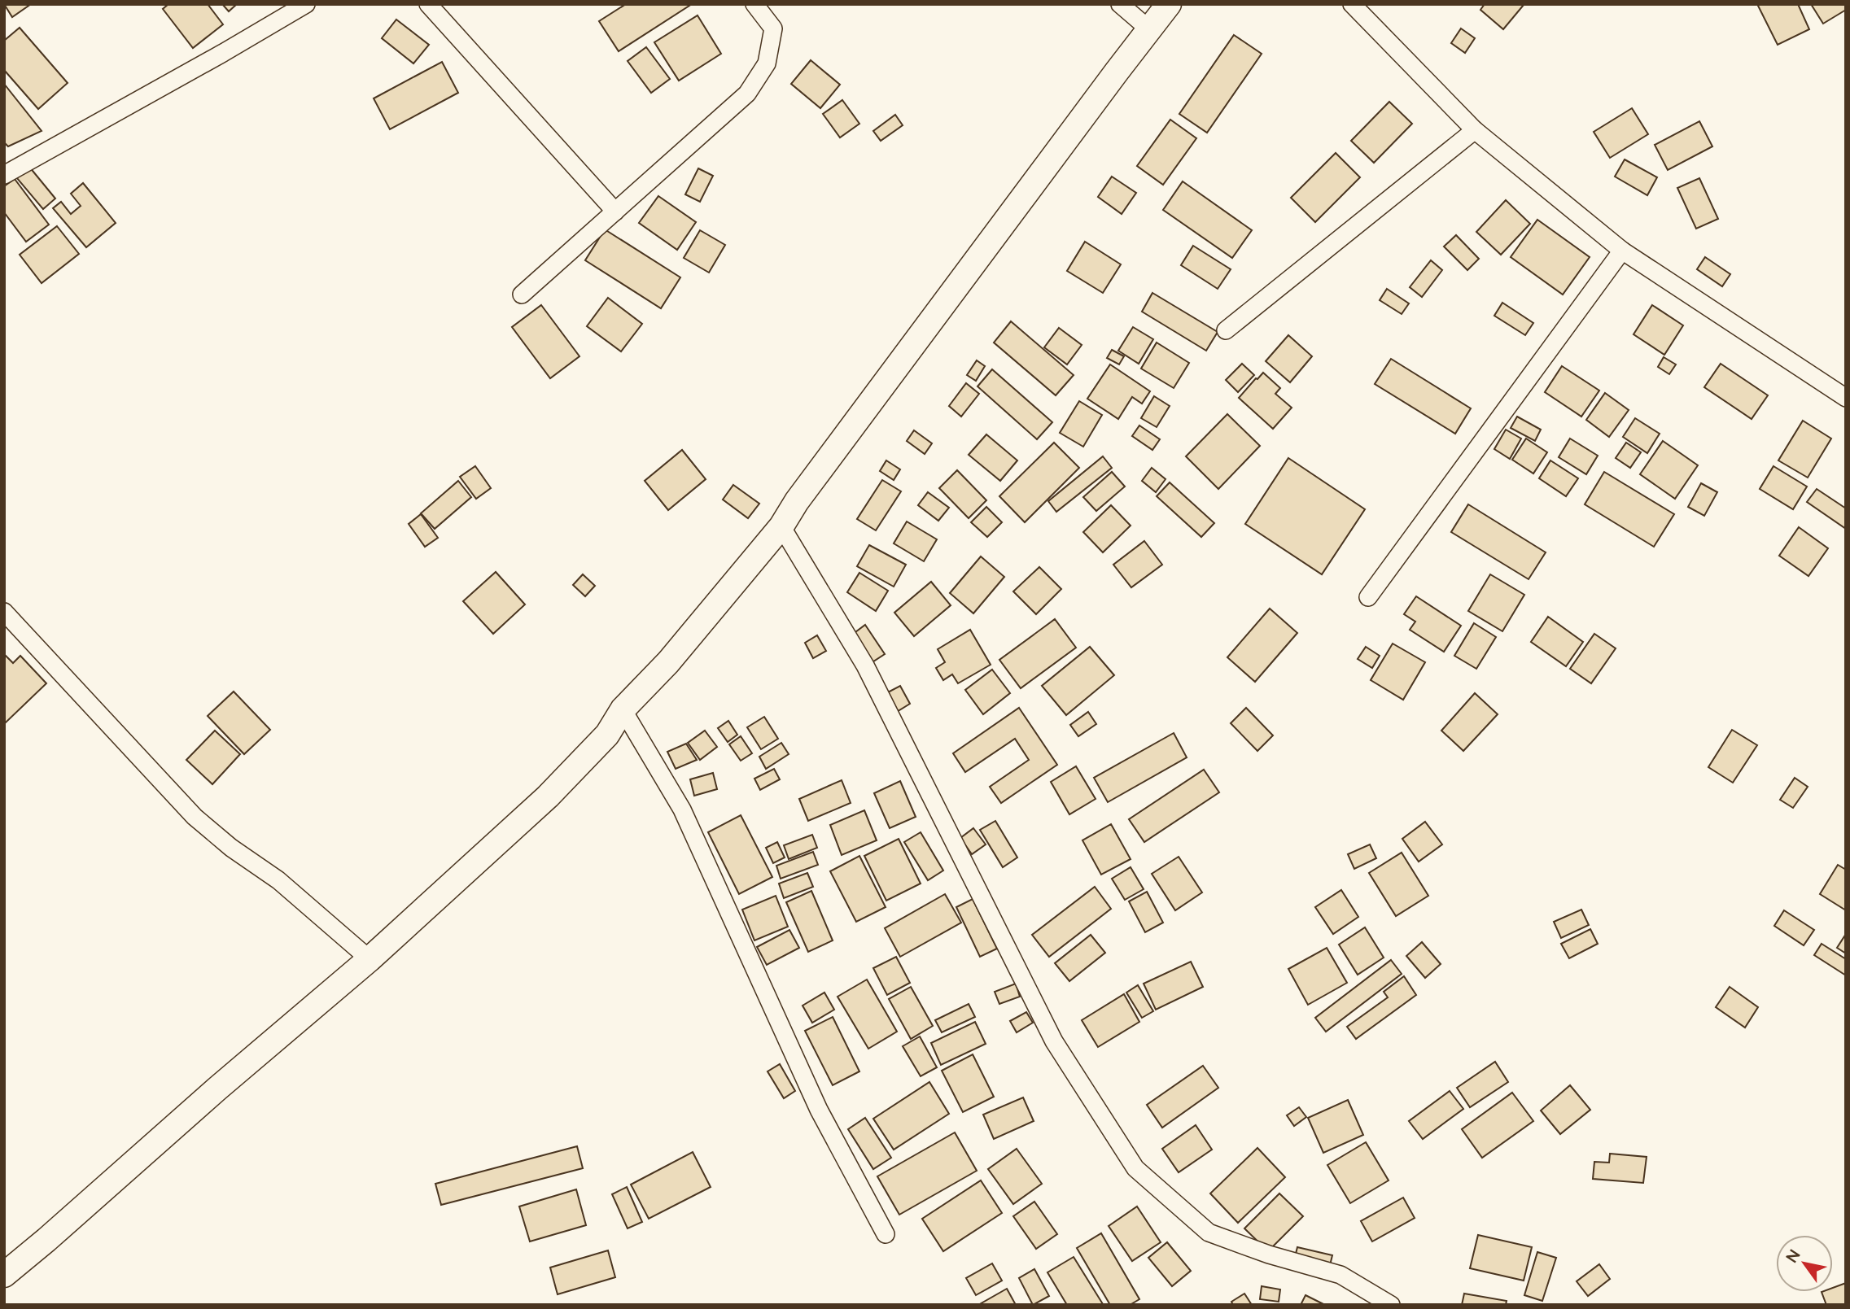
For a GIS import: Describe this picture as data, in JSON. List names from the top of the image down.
{
  "north": "top left"
}
